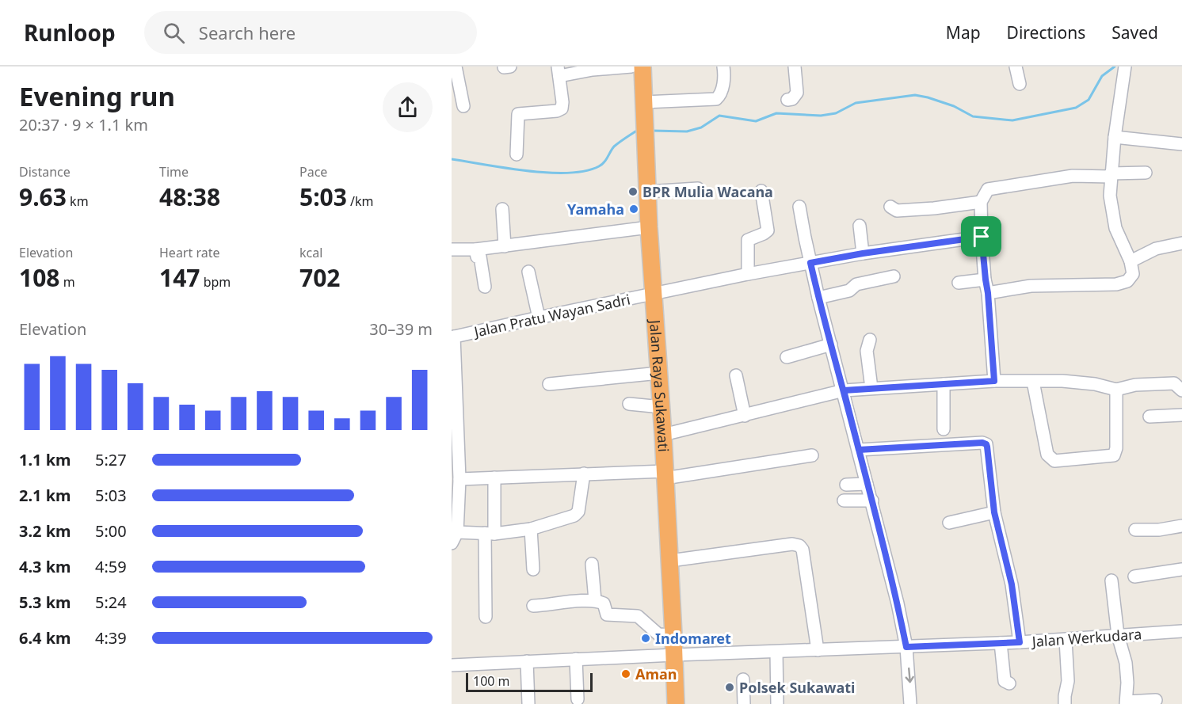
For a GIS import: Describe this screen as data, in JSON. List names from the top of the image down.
{
  "streets": {
    "highway": ["Jalan Raya Sukawati"],
    "street": ["Jalan Pratu Wayan Sadri", "Jalan Werkudara"]
  },
  "crossings": [
    ["Jalan Pratu Wayan Sadri", "Jalan Raya Sukawati"],
    ["Jalan Raya Sukawati", "Jalan Werkudara"]
  ],
  "places": [
    "BPR Mulia Wacana",
    "Yamaha",
    "Indomaret",
    "Aman",
    "Polsek Sukawati"
  ],
  "scale_bar": "100 m",
  "page": {
    "header": "Runloop",
    "search": "Search here",
    "nav": ["Map", "Directions", "Saved"],
    "heading": ["Evening run", "20:37 · 9 × 1.1 km"],
    "stats": [
      ["Distance", "9.63 km"],
      ["Time", "48:38"],
      ["Pace", "5:03 /km"],
      ["Elevation", "108 m"],
      ["Heart rate", "147 bpm"],
      ["kcal", "702"]
    ],
    "chart": ["Elevation", "30–39 m"],
    "list": [
      {
        "name": "1.1 km",
        "note": "5:27"
      },
      {
        "name": "2.1 km",
        "note": "5:03"
      },
      {
        "name": "3.2 km",
        "note": "5:00"
      },
      {
        "name": "4.3 km",
        "note": "4:59"
      },
      {
        "name": "5.3 km",
        "note": "5:24"
      },
      {
        "name": "6.4 km",
        "note": "4:39"
      }
    ],
    "scale": "100 m"
  }
}
